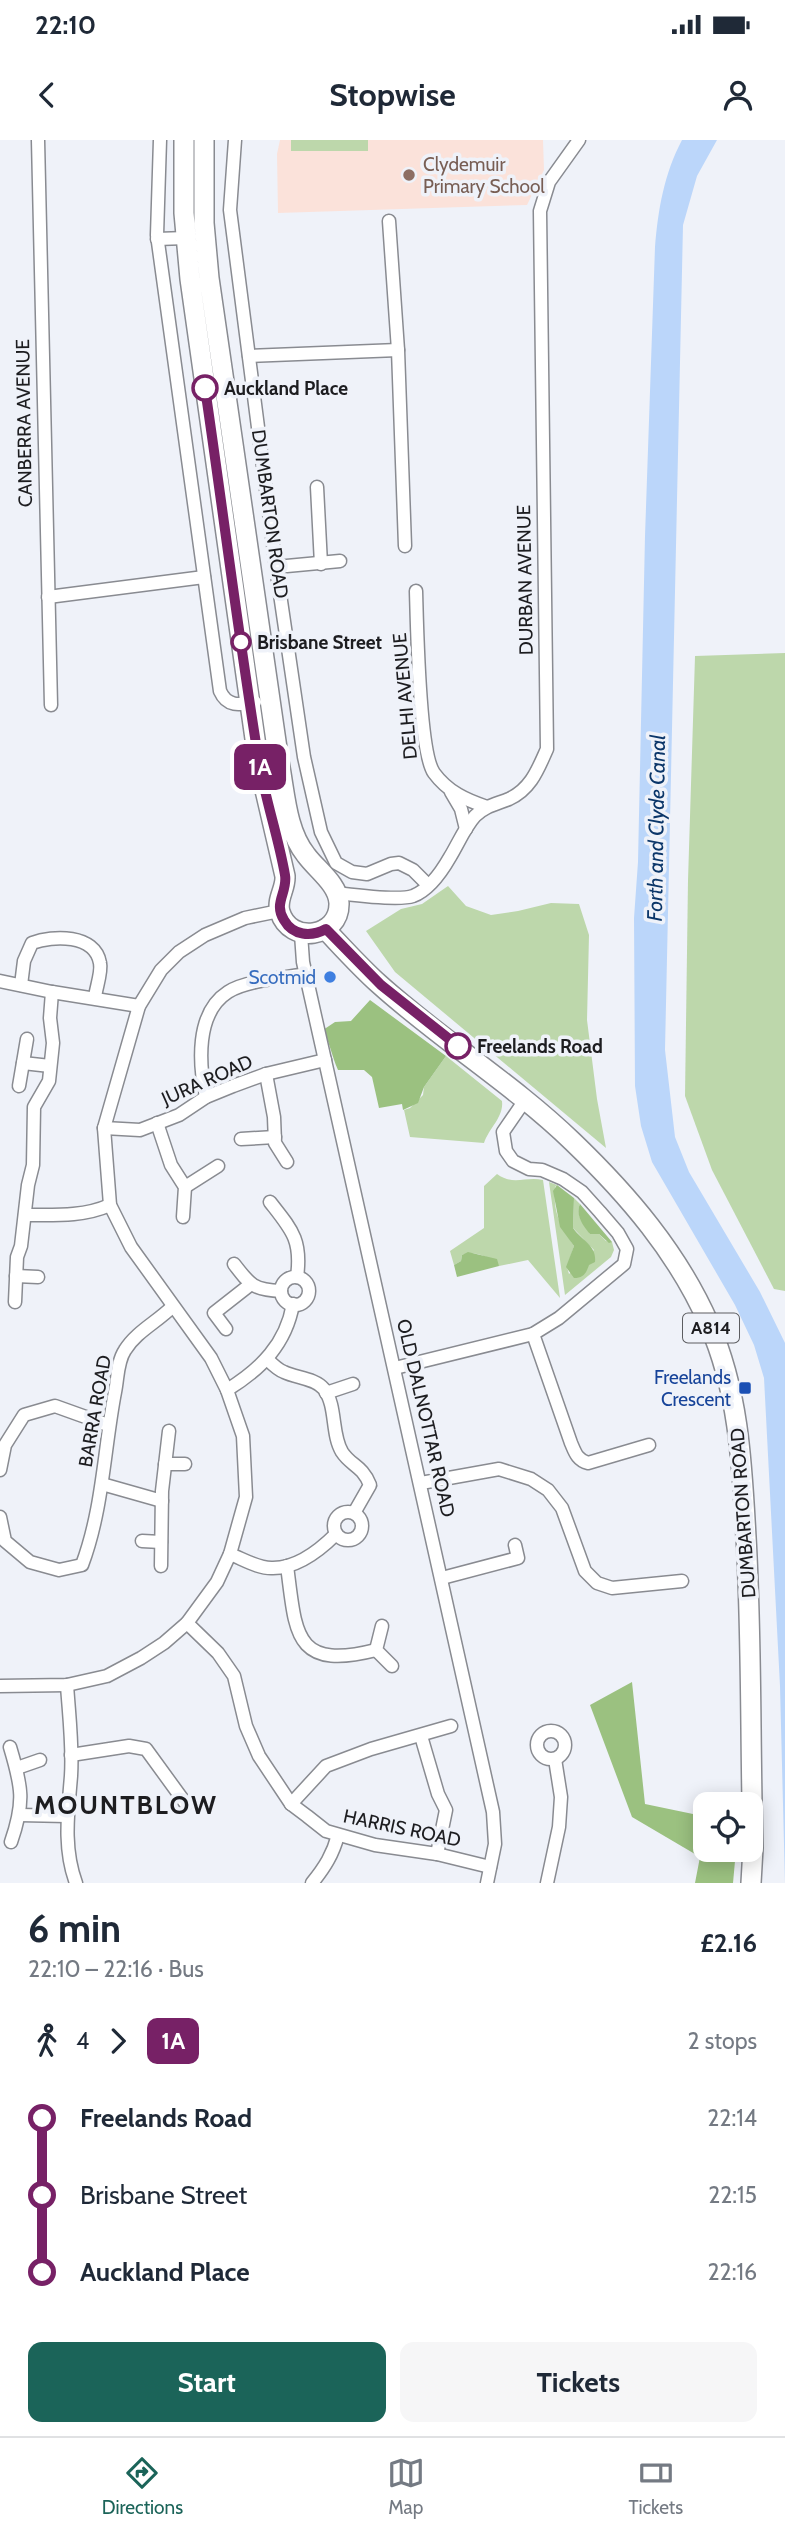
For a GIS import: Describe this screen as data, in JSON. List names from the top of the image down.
{
  "streets": {
    "main road": ["DUMBARTON ROAD", "A814"],
    "street": [
      "CANBERRA AVENUE",
      "DURBAN AVENUE",
      "DELHI AVENUE",
      "JURA ROAD",
      "BARRA ROAD",
      "OLD DALNOTTAR ROAD",
      "HARRIS ROAD"
    ]
  },
  "crossings": [
    ["DUMBARTON ROAD", "DURBAN AVENUE"],
    ["DUMBARTON ROAD", "OLD DALNOTTAR ROAD"],
    ["DURBAN AVENUE", "DELHI AVENUE"],
    ["JURA ROAD", "OLD DALNOTTAR ROAD"],
    ["OLD DALNOTTAR ROAD", "HARRIS ROAD"]
  ],
  "districts": ["MOUNTBLOW"],
  "water": ["Forth and Clyde Canal"],
  "places": {
    "other": [
      "Clydemuir Primary School",
      "Auckland Place",
      "Brisbane Street",
      "Scotmid",
      "Freelands Road"
    ],
    "transit": ["Freelands Crescent"]
  },
  "lines": ["bus line 1A"],
  "page": {
    "status": "22:10",
    "header": "Stopwise",
    "on_map": "1A",
    "heading": ["6 min", "22:10 – 22:16 · Bus", "£2.16"],
    "legs": ["4", "1A", "2 stops"],
    "list": [
      {
        "name": "Freelands Road",
        "value": "22:14"
      },
      {
        "name": "Brisbane Street",
        "value": "22:15"
      },
      {
        "name": "Auckland Place",
        "value": "22:16"
      }
    ],
    "buttons": ["Start", "Tickets"],
    "tabs": ["Directions", "Map", "Tickets"]
  }
}
